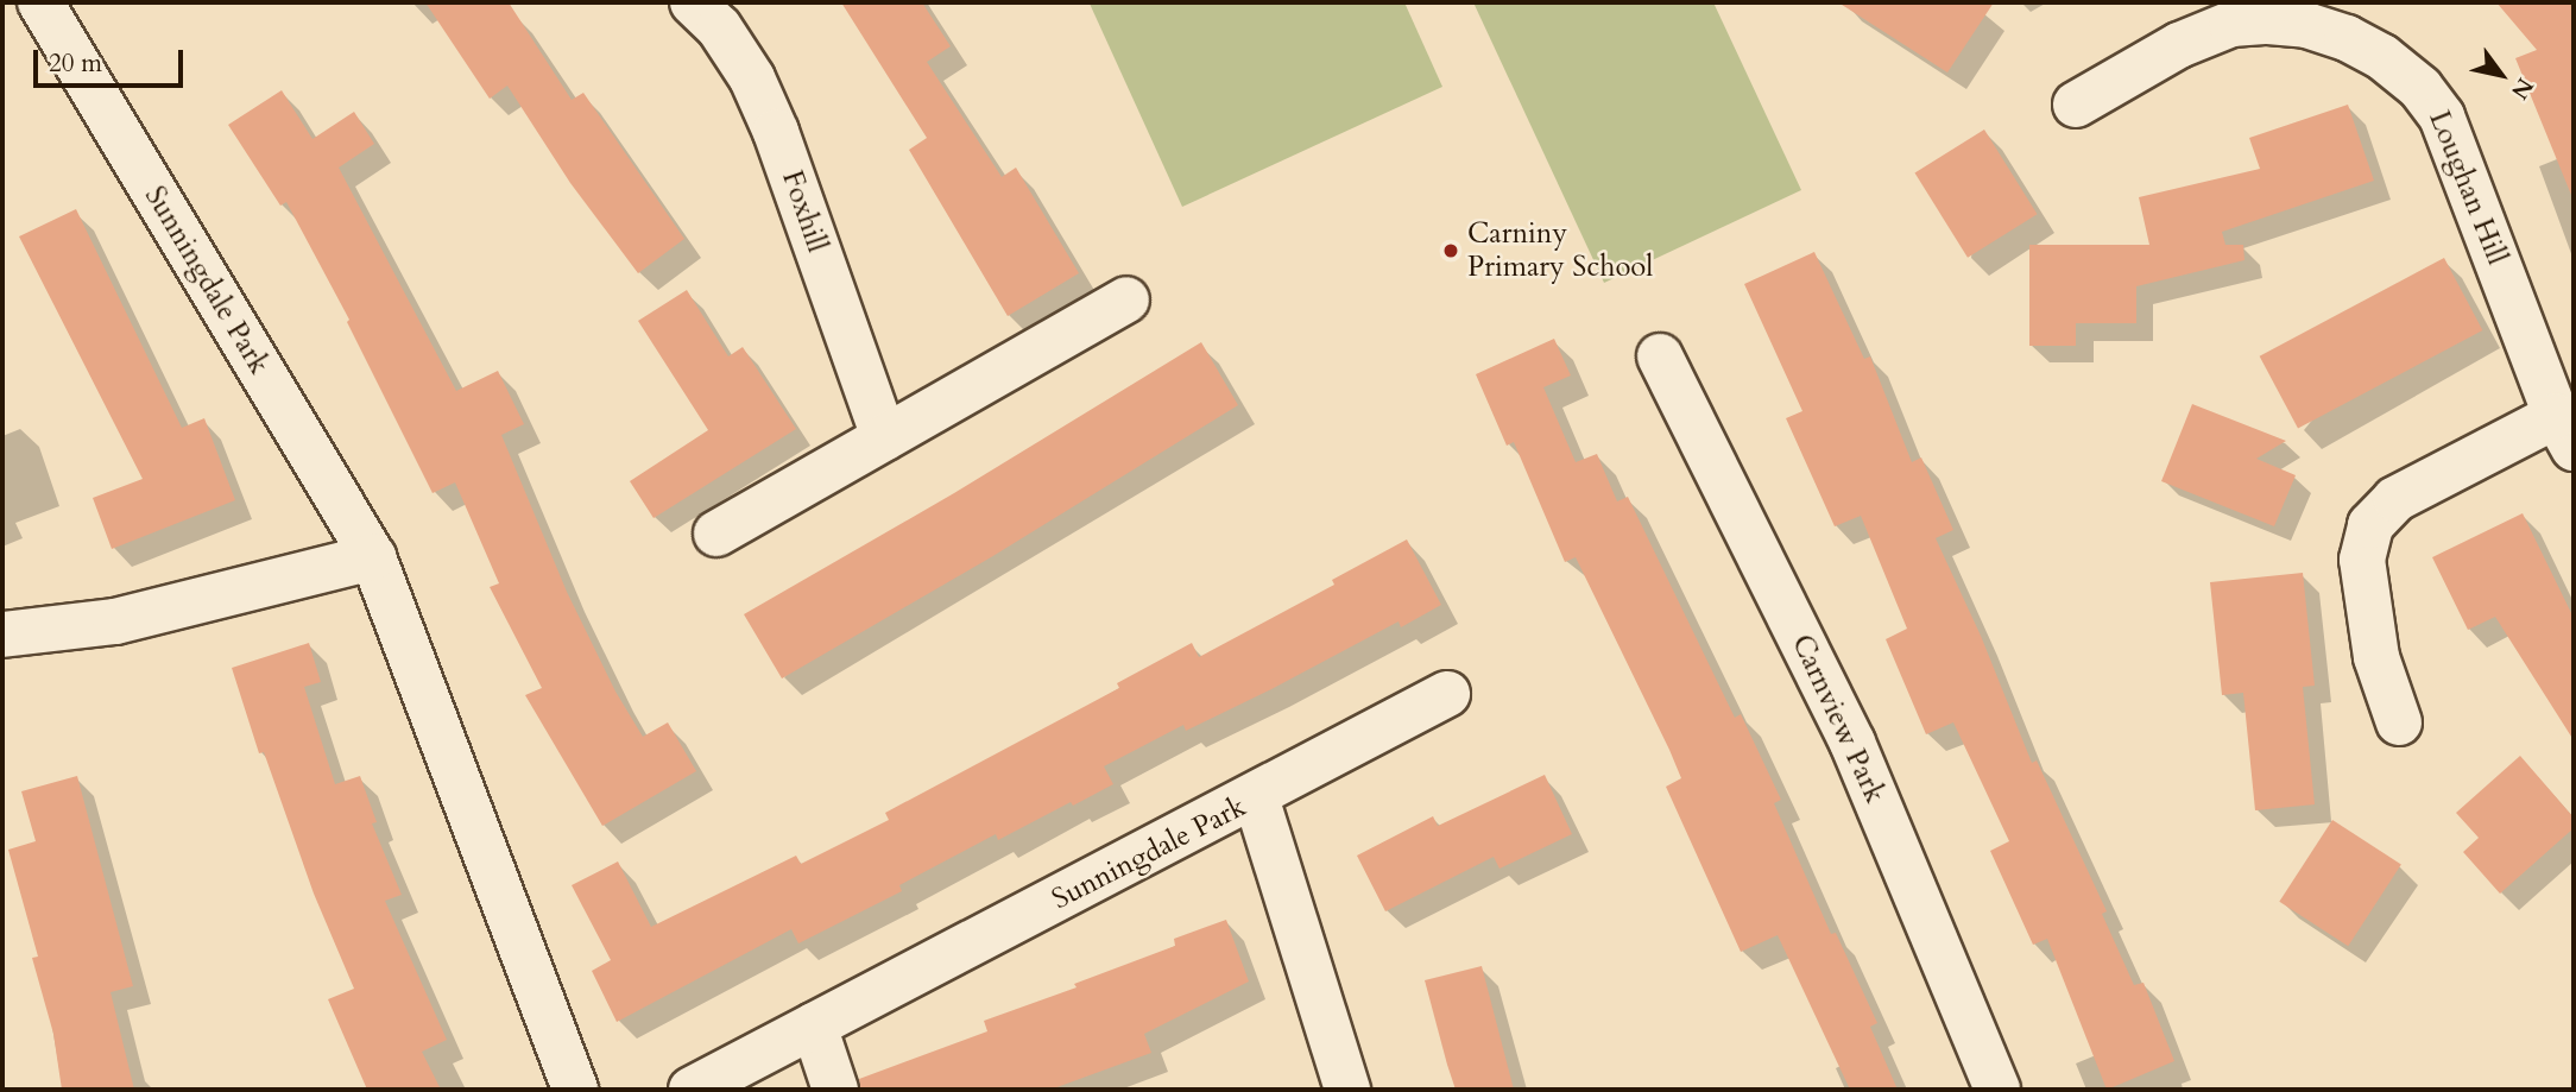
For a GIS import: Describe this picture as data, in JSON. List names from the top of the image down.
{
  "streets": {
    "street": [
      "Loughan Hill",
      "Foxhill",
      "Sunningdale Park",
      "Carnview Park"
    ]
  },
  "places": ["Carniny Primary School"],
  "scale_bar": "20 m",
  "north": "bottom right"
}
